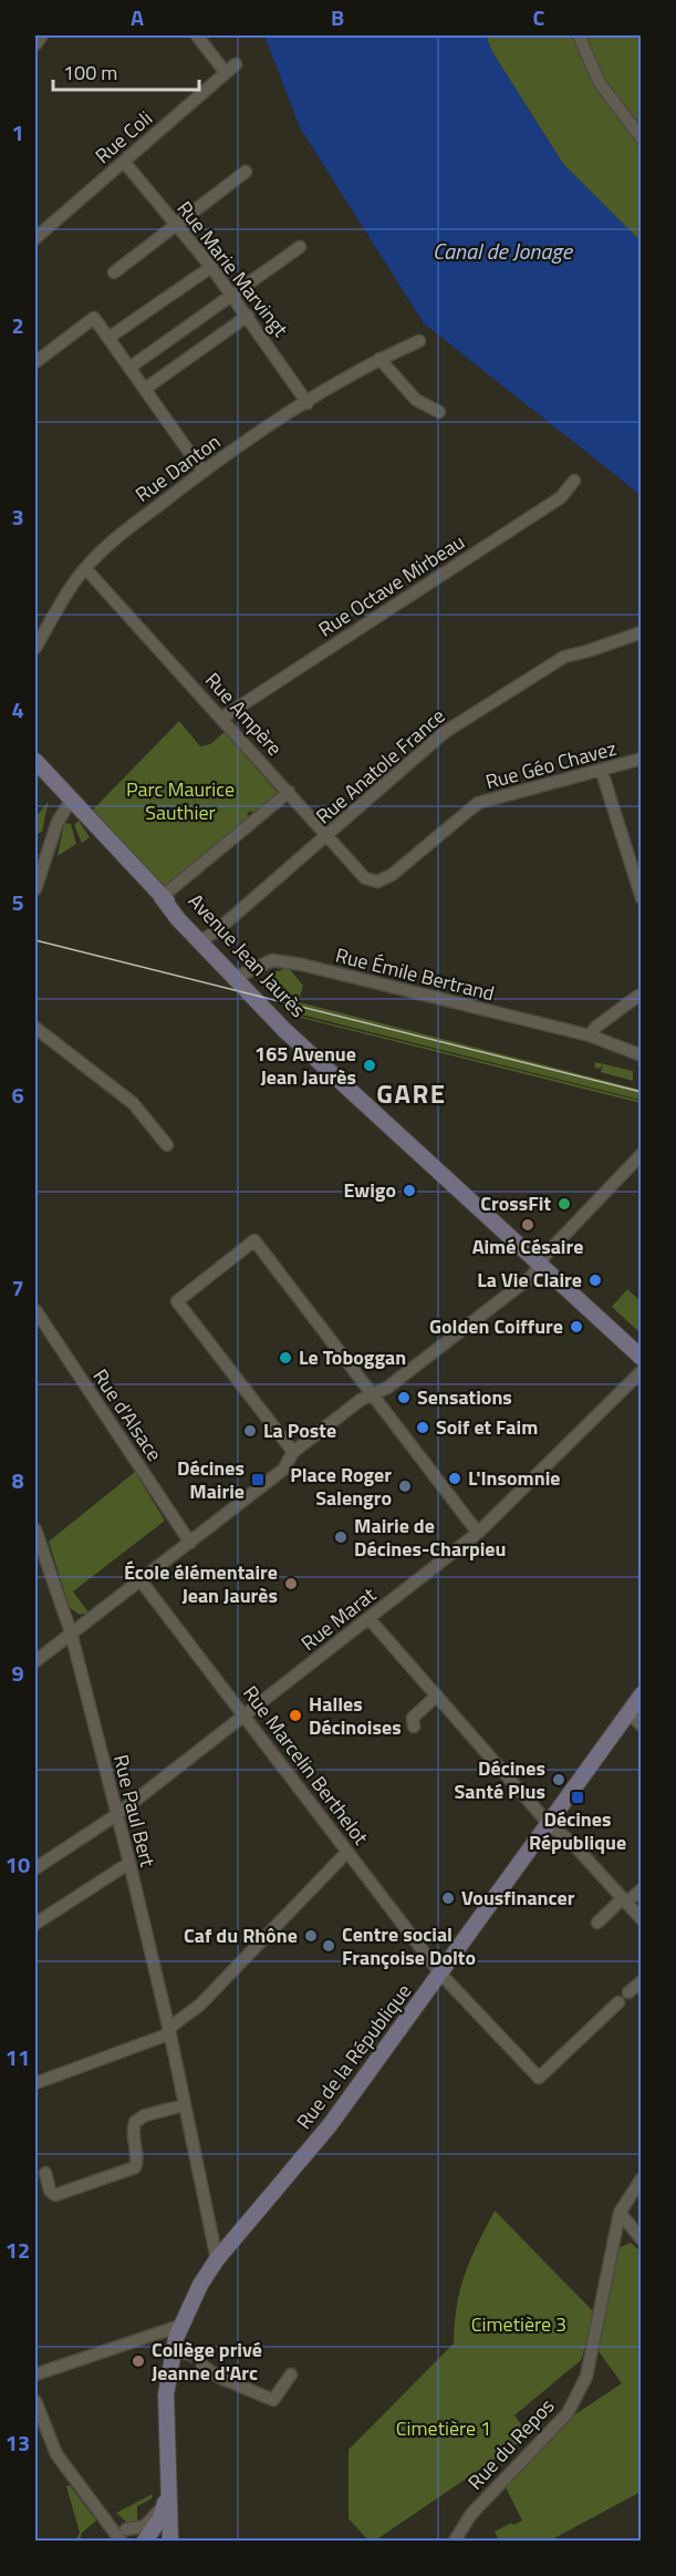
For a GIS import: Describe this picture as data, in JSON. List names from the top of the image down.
{
  "streets": {
    "street": [
      "Rue Coli",
      "Rue Marie Marvingt",
      "Rue Danton",
      "Rue Octave Mirbeau",
      "Rue Ampère",
      "Rue Géo Chavez",
      "Rue Anatole France",
      "Avenue Jean Jaurès",
      "Rue Émile Bertrand",
      "Rue d'Alsace",
      "Rue Marat",
      "Rue Marcelin Berthelot",
      "Rue Paul Bert",
      "Rue de la République",
      "Rue du Repos"
    ]
  },
  "crossings": [
    ["Rue Coli", "Rue Marie Marvingt"],
    ["Rue Marie Marvingt", "Rue Danton"],
    ["Rue Danton", "Rue Ampère"],
    ["Rue Octave Mirbeau", "Rue Ampère"],
    ["Rue Ampère", "Rue Géo Chavez"],
    ["Rue Ampère", "Rue Anatole France"],
    ["Rue Anatole France", "Avenue Jean Jaurès"],
    ["Avenue Jean Jaurès", "Rue Émile Bertrand"],
    ["Rue Marat", "Rue Marcelin Berthelot"],
    ["Rue Marat", "Rue Paul Bert"],
    ["Rue Marcelin Berthelot", "Rue de la République"],
    ["Rue Paul Bert", "Rue de la République"]
  ],
  "districts": ["GARE"],
  "water": ["Canal de Jonage"],
  "parks": ["Parc Maurice Sauthier", "Cimetière 3", "Cimetière 1"],
  "places": {
    "other": [
      "165 Avenue Jean Jaurès",
      "Ewigo",
      "CrossFit",
      "Aimé Césaire",
      "La Vie Claire",
      "Golden Coiffure",
      "Le Toboggan",
      "Sensations",
      "Soif et Faim",
      "La Poste",
      "L'Insomnie",
      "Place Roger Salengro",
      "Mairie de Décines-Charpieu",
      "École élémentaire Jean Jaurès",
      "Halles Décinoises",
      "Décines Santé Plus",
      "Vousfinancer",
      "Caf du Rhône",
      "Centre social Françoise Dolto",
      "Collège privé Jeanne d'Arc"
    ],
    "transit": ["Décines Mairie", "Décines République"]
  },
  "scale_bar": "100 m",
  "grid": {
    "columns": ["A", "B", "C"],
    "rows": [
      "1",
      "2",
      "3",
      "4",
      "5",
      "6",
      "7",
      "8",
      "9",
      "10",
      "11",
      "12",
      "13"
    ]
  }
}
